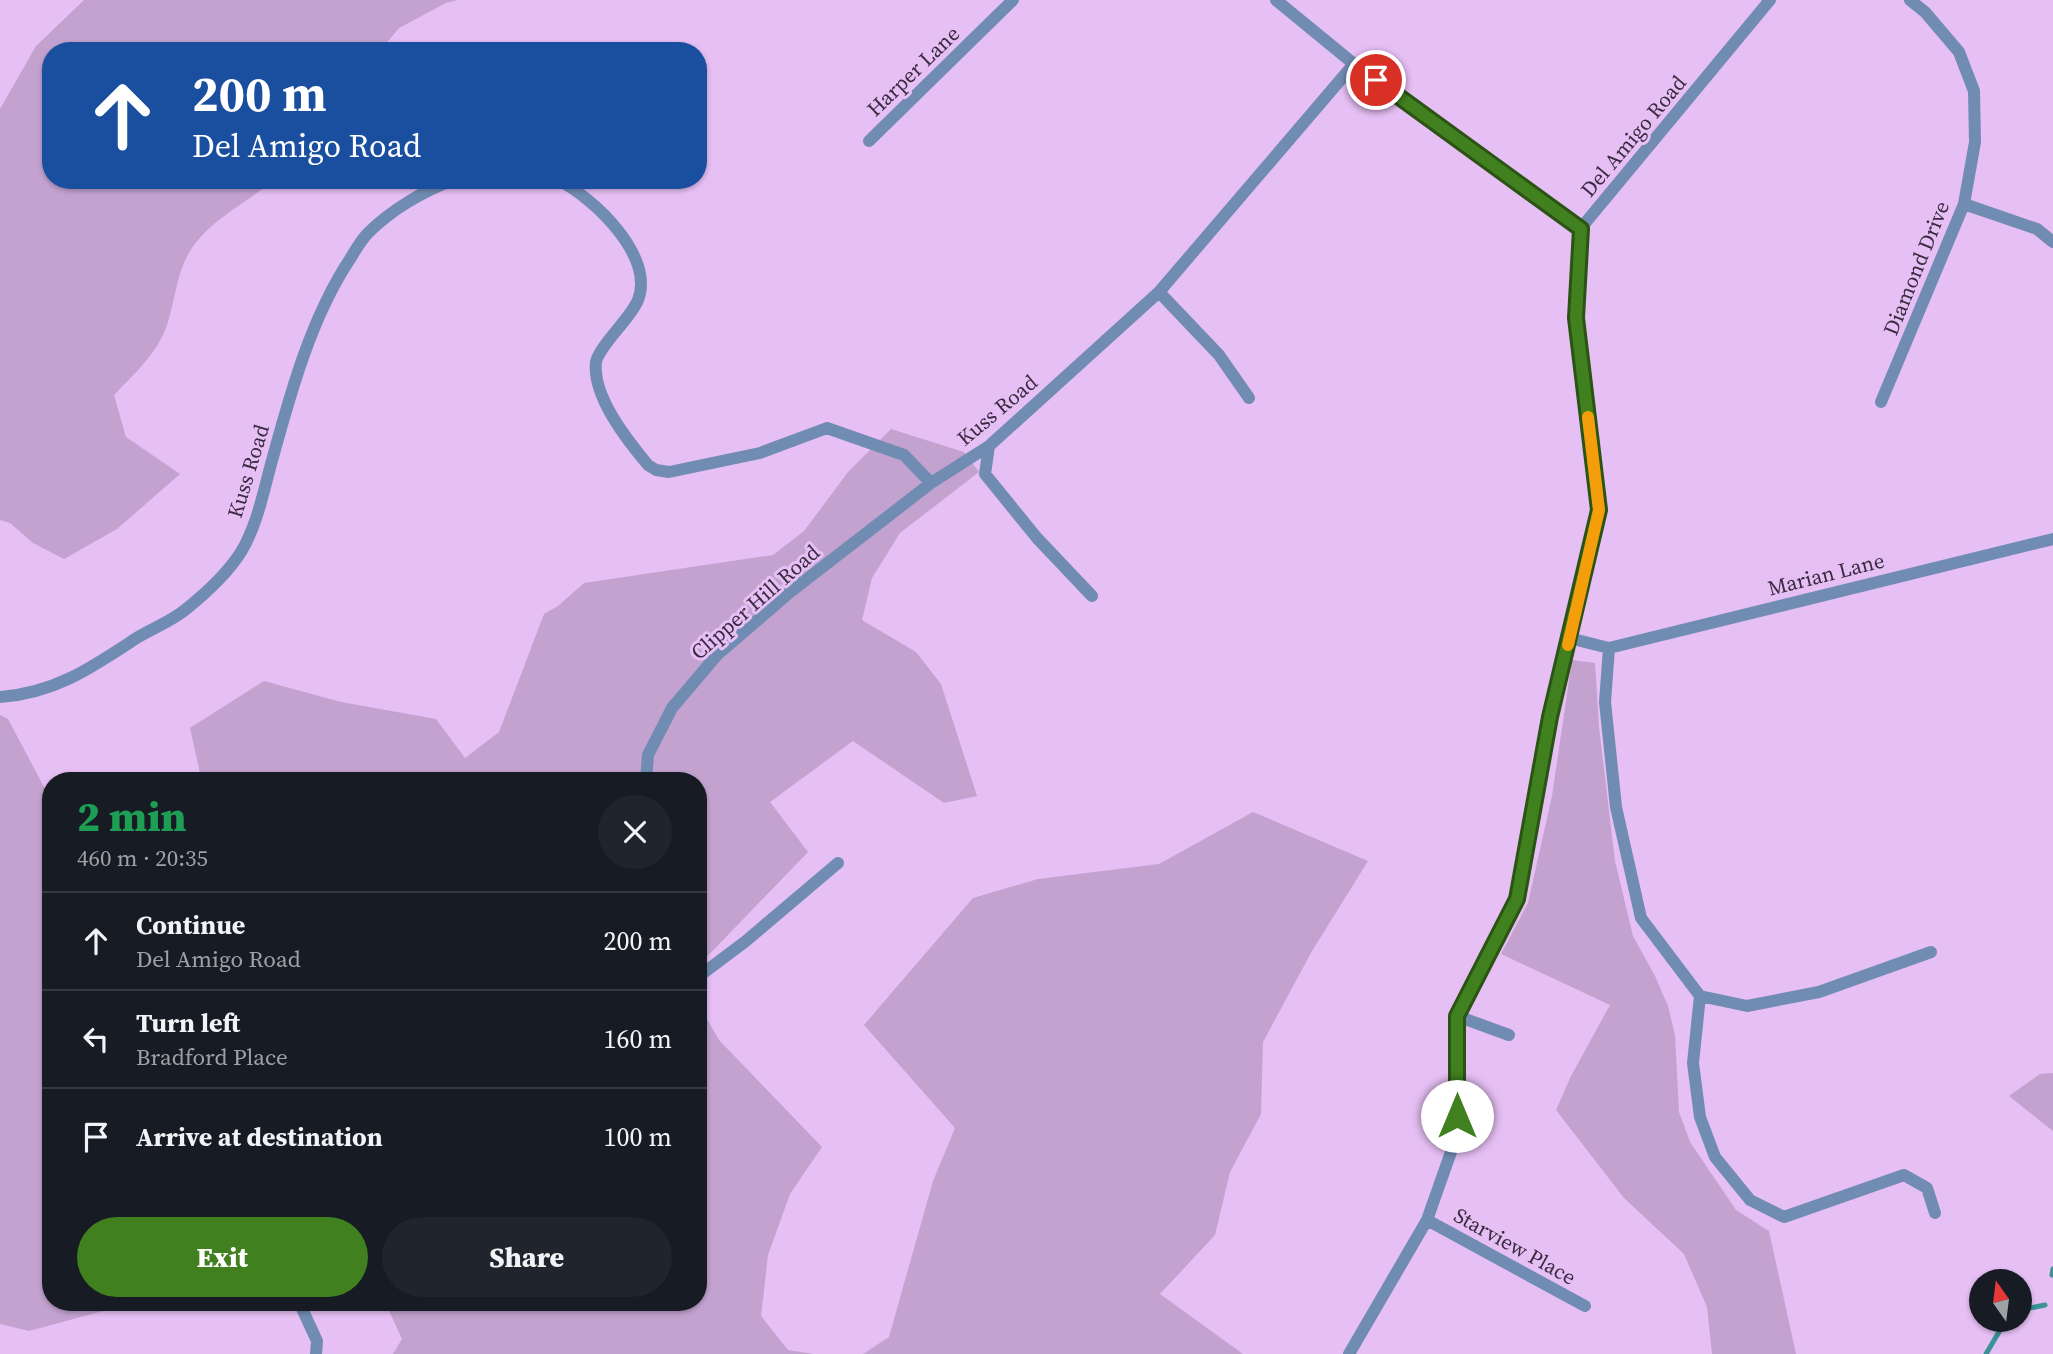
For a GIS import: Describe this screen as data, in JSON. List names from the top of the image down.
{
  "streets": {
    "street": [
      "Harper Lane",
      "Del Amigo Road",
      "Diamond Drive",
      "Kuss Road",
      "Marian Lane",
      "Clipper Hill Road",
      "Starview Place"
    ]
  },
  "crossings": [
    ["Kuss Road", "Clipper Hill Road"]
  ],
  "north": "top",
  "page": {
    "turn": ["200 m", "Del Amigo Road"],
    "heading": ["2 min", "460 m · 20:35"],
    "list": [
      {
        "name": "Continue",
        "note": "Del Amigo Road",
        "value": "200 m"
      },
      {
        "name": "Turn left",
        "note": "Bradford Place",
        "value": "160 m"
      },
      {
        "name": "Arrive at destination",
        "value": "100 m"
      }
    ],
    "buttons": ["Exit", "Share"]
  }
}
